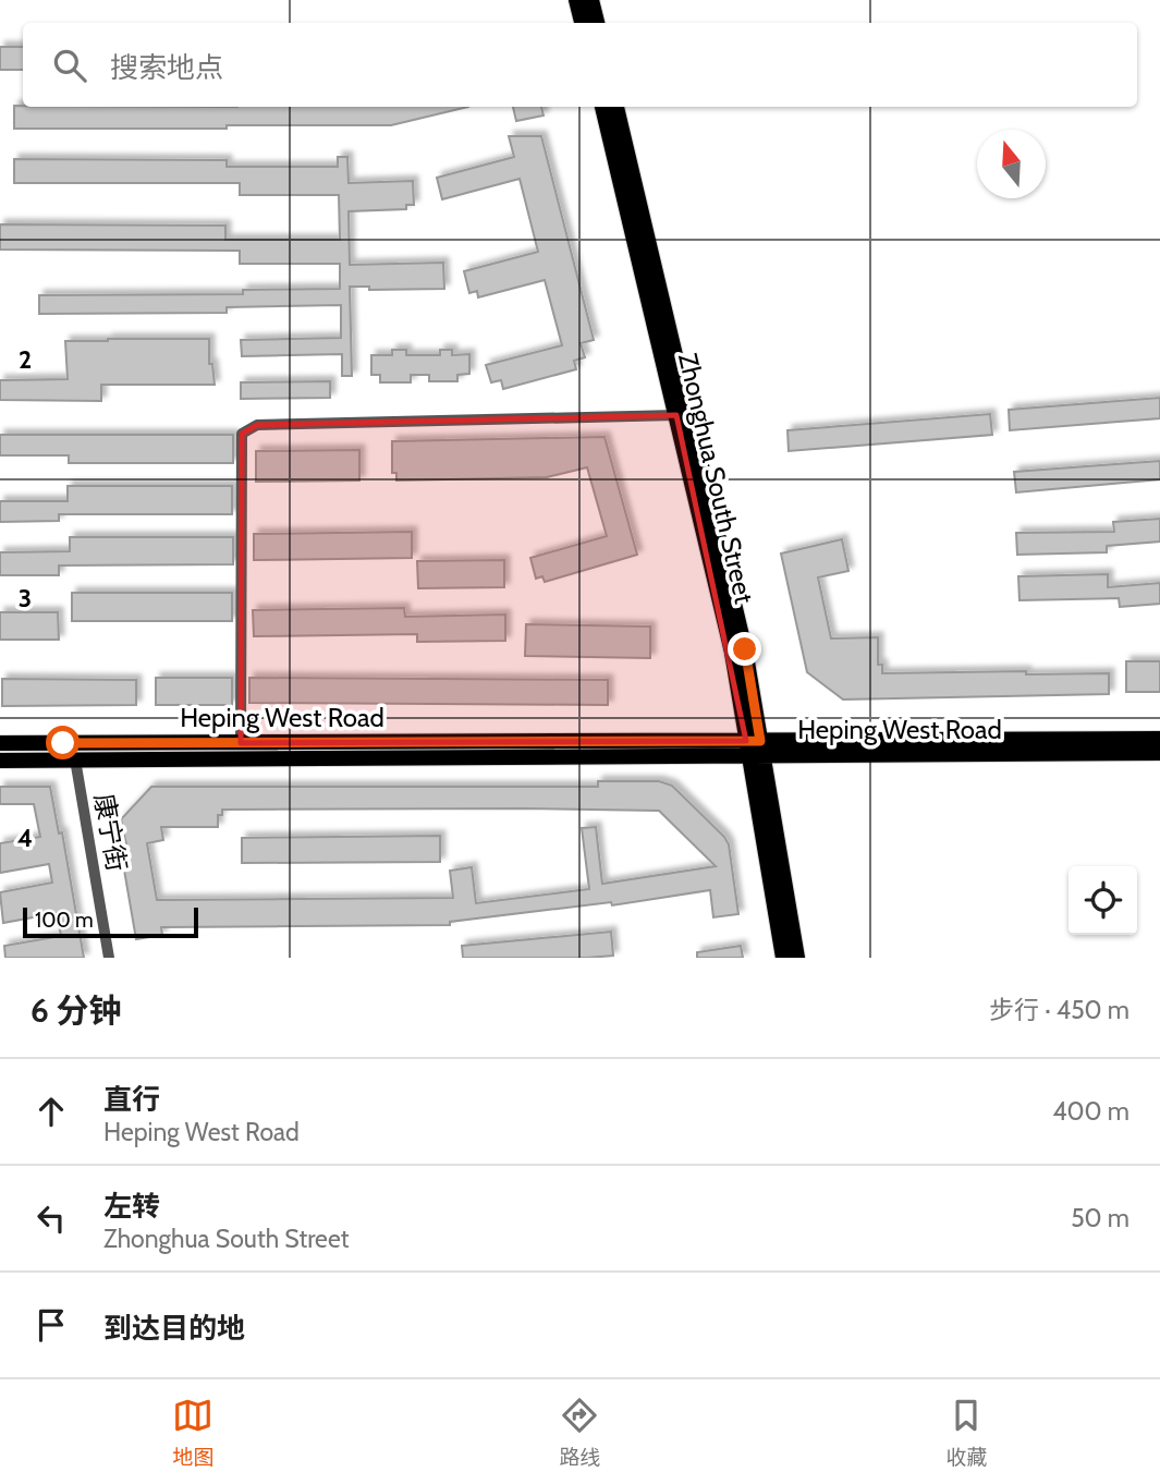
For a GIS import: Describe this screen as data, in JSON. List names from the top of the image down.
{
  "streets": {
    "main road": ["Zhonghua South Street", "Heping West Road"],
    "street": ["康宁街"]
  },
  "crossings": [
    ["Zhonghua South Street", "Heping West Road"],
    ["Heping West Road", "康宁街"]
  ],
  "scale_bar": "100 m",
  "north": "top",
  "page": {
    "search": "搜索地点",
    "scale": "100 m",
    "heading": ["6 分钟", "步行 · 450 m"],
    "list": [
      ["直行", "Heping West Road", "400 m"],
      ["左转", "Zhonghua South Street", "50 m"],
      "到达目的地"
    ],
    "nav": ["地图", "路线", "收藏"]
  },
  "grid": {
    "rows": ["2", "3", "4"]
  }
}
